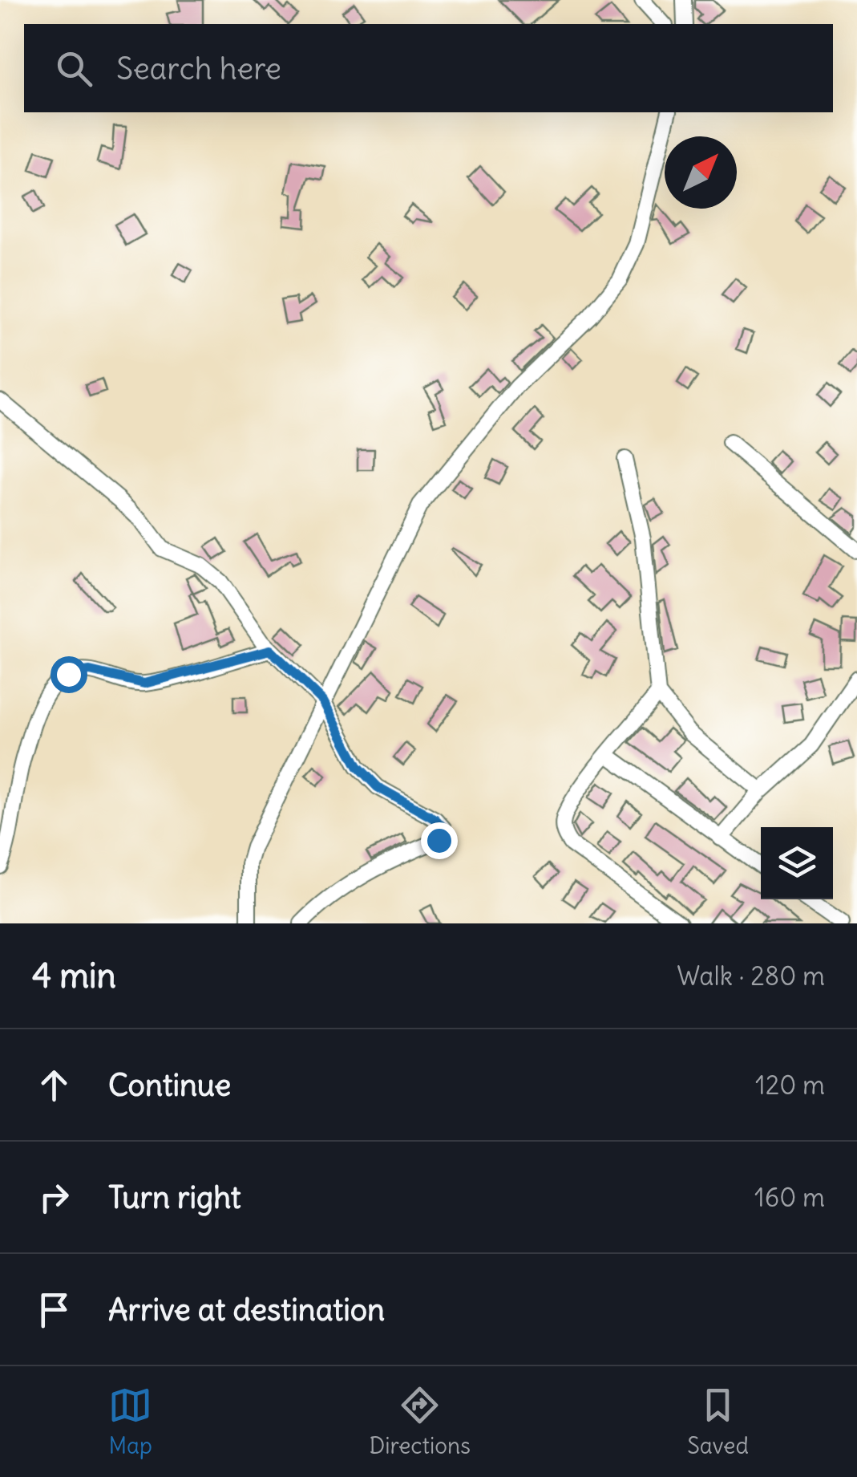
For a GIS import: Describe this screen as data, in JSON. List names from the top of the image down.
{
  "north": "top right",
  "page": {
    "search": "Search here",
    "heading": ["4 min", "Walk · 280 m"],
    "list": [
      ["Continue", "120 m"],
      ["Turn right", "160 m"],
      "Arrive at destination"
    ],
    "nav": ["Map", "Directions", "Saved"]
  }
}
